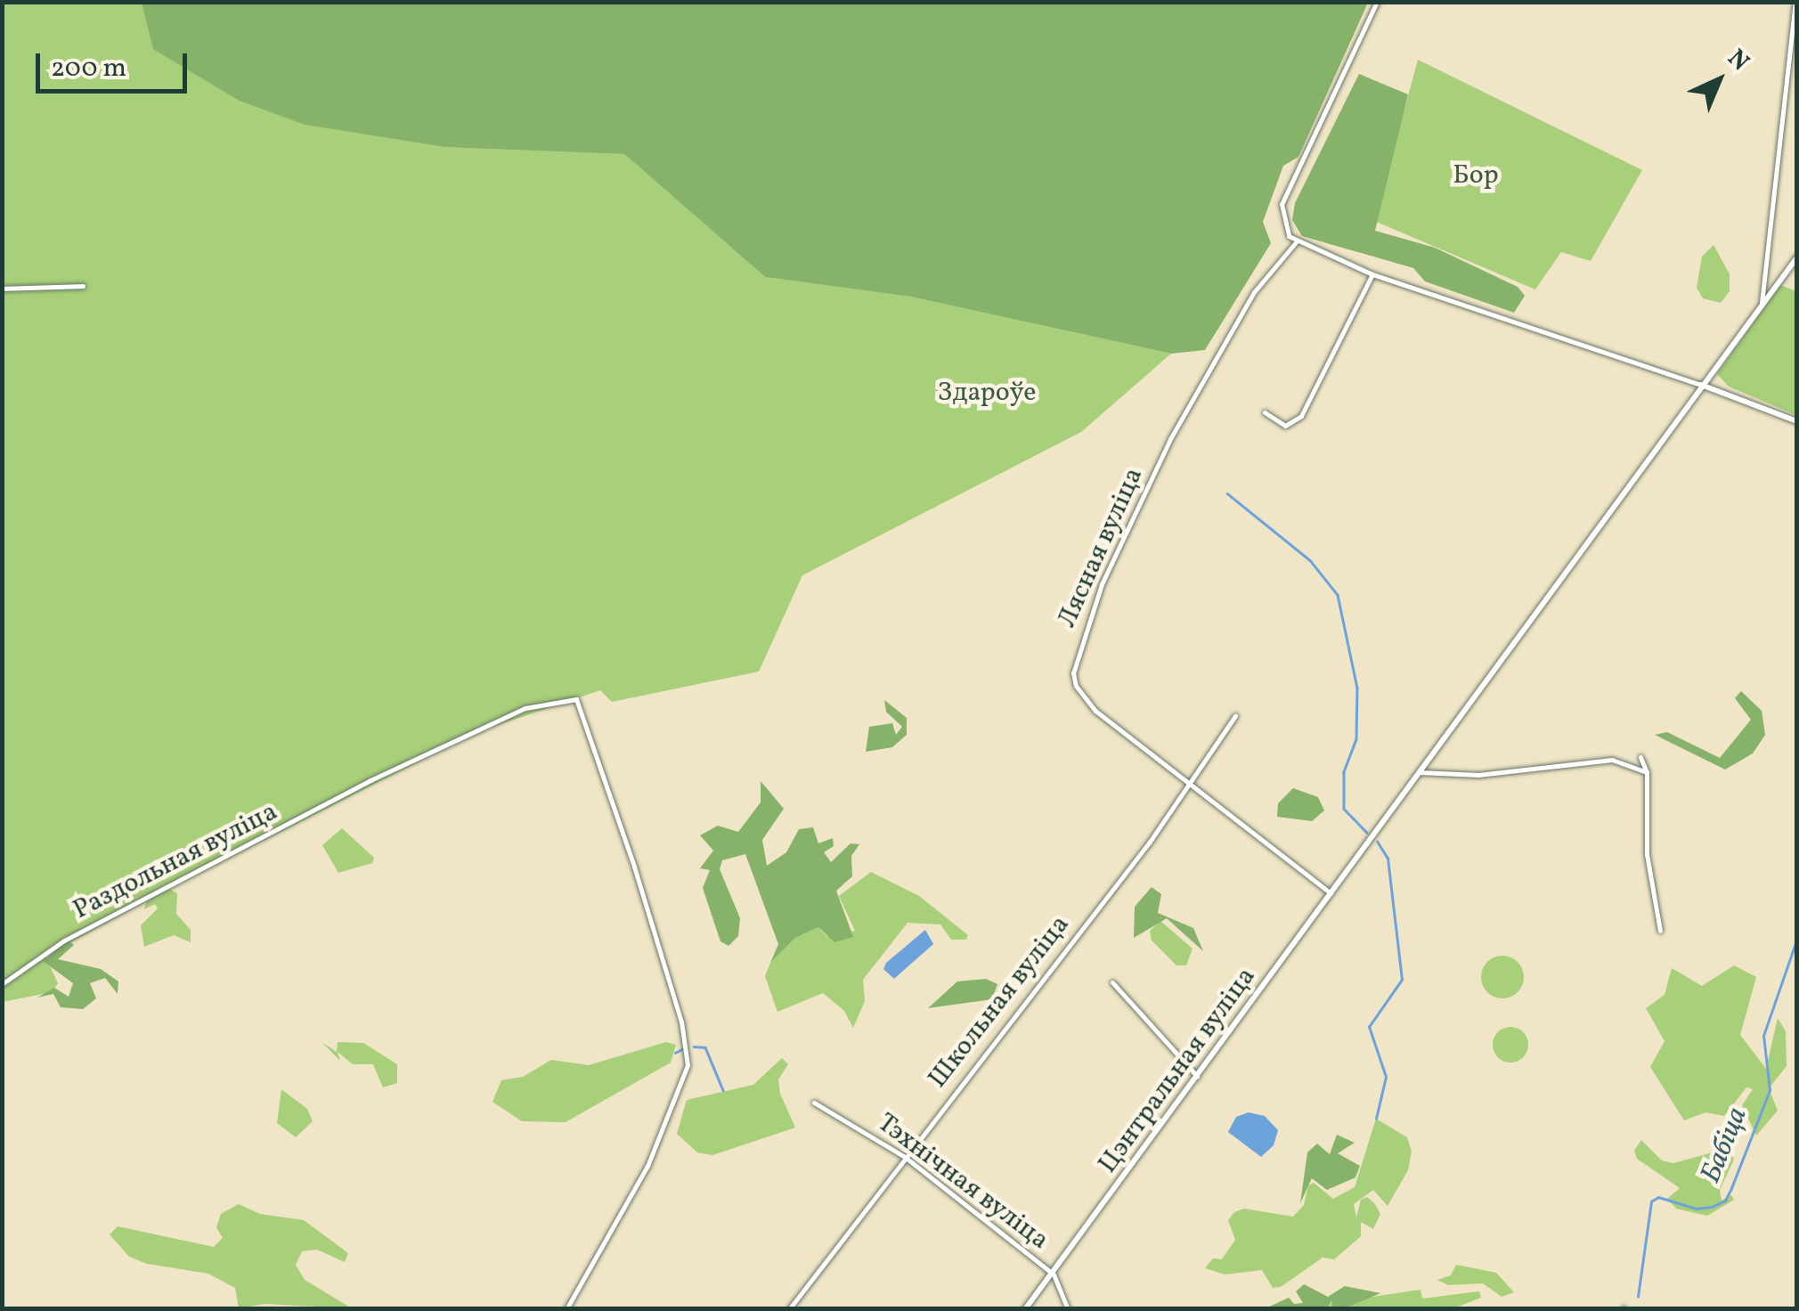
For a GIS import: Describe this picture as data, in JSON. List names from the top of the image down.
{
  "streets": {
    "street": [
      "Лясная вуліца",
      "Раздольная вуліца",
      "Школьная вуліца",
      "Цэнтральная вуліца",
      "Тэхнічная вуліца"
    ]
  },
  "crossings": [
    ["Лясная вуліца", "Школьная вуліца"],
    ["Лясная вуліца", "Цэнтральная вуліца"],
    ["Школьная вуліца", "Тэхнічная вуліца"],
    ["Цэнтральная вуліца", "Тэхнічная вуліца"]
  ],
  "water": ["Бабіца"],
  "parks": ["Бор", "Здароўе"],
  "scale_bar": "200 m",
  "north": "top right"
}
